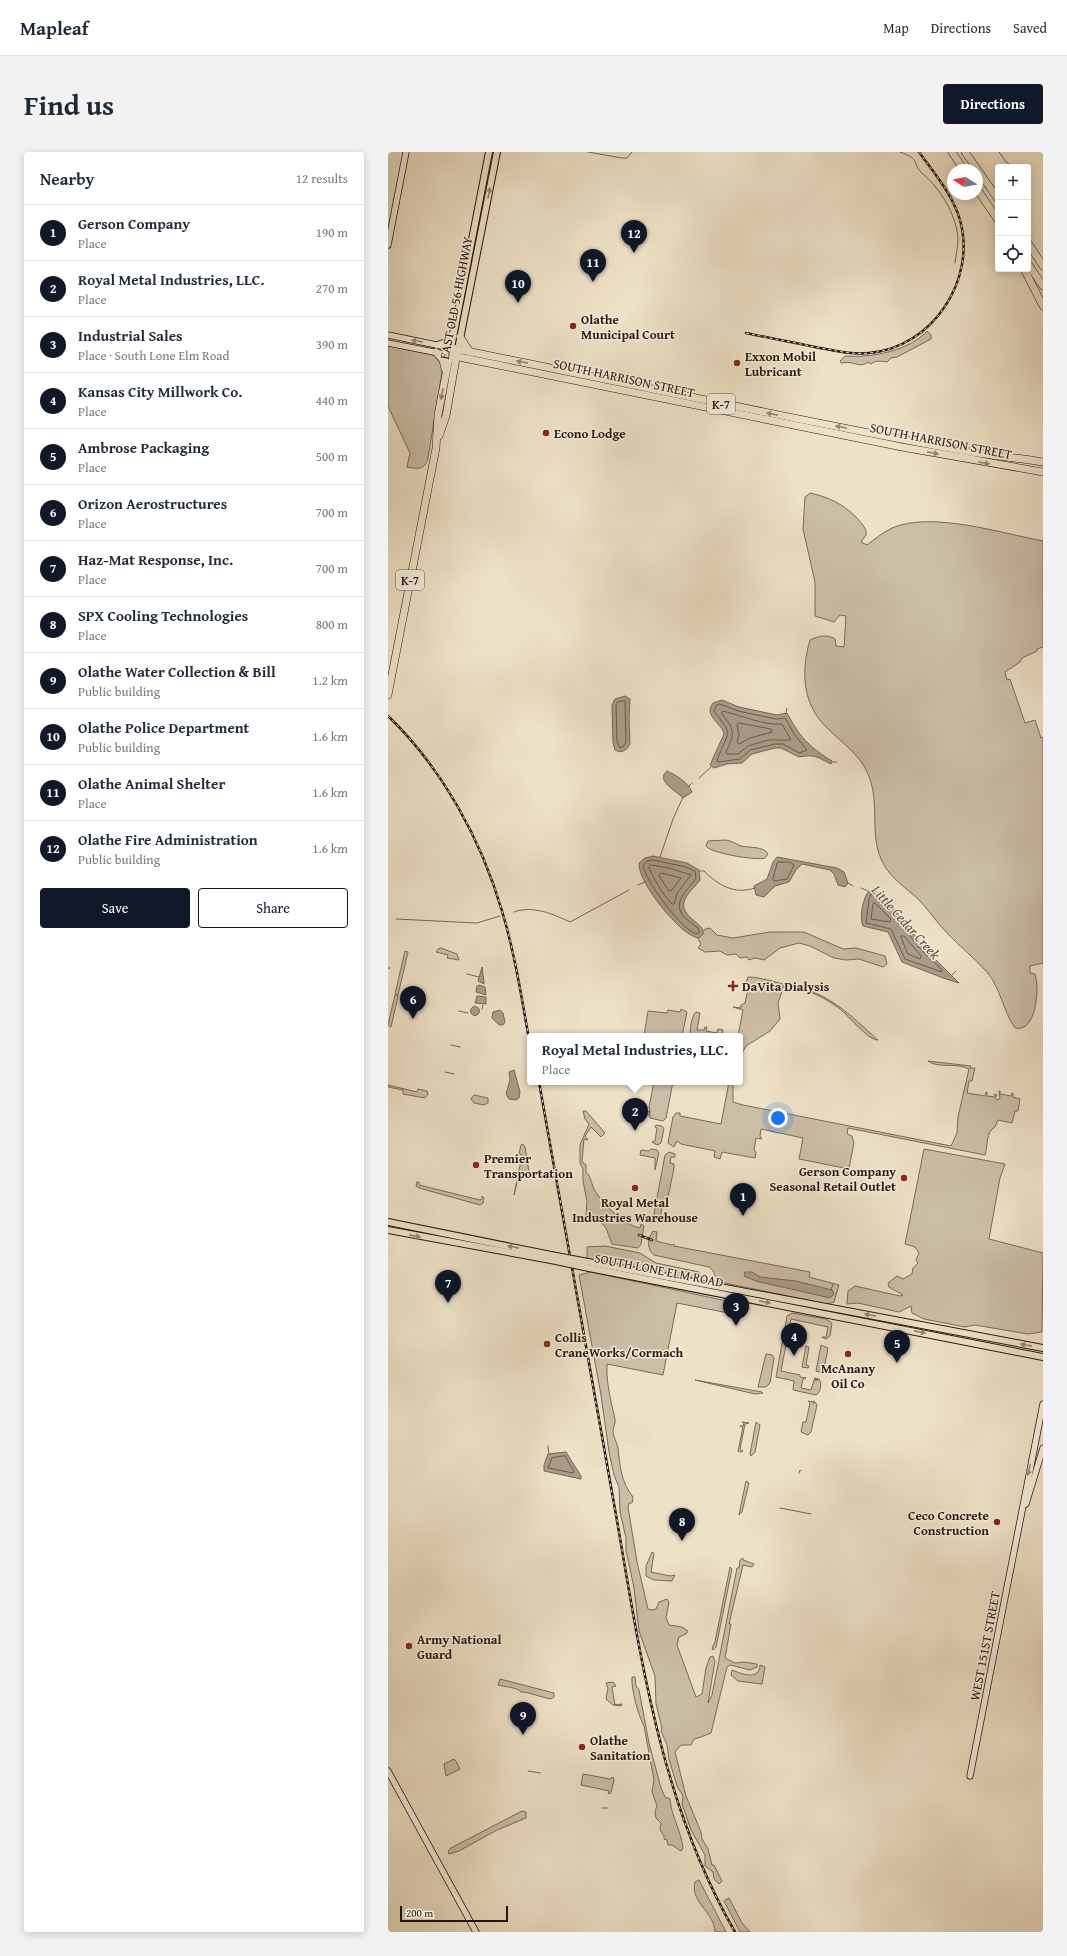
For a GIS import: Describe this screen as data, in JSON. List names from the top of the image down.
{
  "streets": {
    "highway": ["EAST OLD 56 HIGHWAY", "SOUTH HARRISON STREET", "K-7"],
    "main road": ["SOUTH LONE ELM ROAD"],
    "street": ["WEST 151ST STREET"]
  },
  "crossings": [
    ["EAST OLD 56 HIGHWAY", "SOUTH HARRISON STREET"]
  ],
  "water": ["Little Cedar Creek"],
  "places": {
    "other": [
      "Olathe Municipal Court",
      "Exxon Mobil Lubricant",
      "Econo Lodge",
      "Premier Transportation",
      "Gerson Company Seasonal Retail Outlet",
      "Royal Metal Industries Warehouse",
      "Collis CraneWorks/Cormach",
      "McAnany Oil Co",
      "Ceco Concrete Construction",
      "Army National Guard",
      "Olathe Sanitation"
    ],
    "health": ["DaVita Dialysis"]
  },
  "scale_bar": "200 m",
  "north": "left",
  "page": {
    "header": "Mapleaf",
    "nav": ["Map", "Directions", "Saved"],
    "title": "Find us",
    "buttons": [
      "Directions",
      ["Save", "Share"]
    ],
    "heading": ["Nearby", "12 results"],
    "map_buttons": ["+", "−"],
    "list": [
      {
        "mark": "1",
        "name": "Gerson Company",
        "note": "Place",
        "value": "190 m"
      },
      {
        "mark": "2",
        "name": "Royal Metal Industries, LLC.",
        "note": "Place",
        "value": "270 m"
      },
      {
        "mark": "3",
        "name": "Industrial Sales",
        "note": "Place · South Lone Elm Road",
        "value": "390 m"
      },
      {
        "mark": "4",
        "name": "Kansas City Millwork Co.",
        "note": "Place",
        "value": "440 m"
      },
      {
        "mark": "5",
        "name": "Ambrose Packaging",
        "note": "Place",
        "value": "500 m"
      },
      {
        "mark": "6",
        "name": "Orizon Aerostructures",
        "note": "Place",
        "value": "700 m"
      },
      {
        "mark": "7",
        "name": "Haz-Mat Response, Inc.",
        "note": "Place",
        "value": "700 m"
      },
      {
        "mark": "8",
        "name": "SPX Cooling Technologies",
        "note": "Place",
        "value": "800 m"
      },
      {
        "mark": "9",
        "name": "Olathe Water Collection & Bill",
        "note": "Public building",
        "value": "1.2 km"
      },
      {
        "mark": "10",
        "name": "Olathe Police Department",
        "note": "Public building",
        "value": "1.6 km"
      },
      {
        "mark": "11",
        "name": "Olathe Animal Shelter",
        "note": "Place",
        "value": "1.6 km"
      },
      {
        "mark": "12",
        "name": "Olathe Fire Administration",
        "note": "Public building",
        "value": "1.6 km"
      }
    ],
    "pins": [
      "12",
      "11",
      "10",
      "6",
      "2",
      "1",
      "7",
      "3",
      "4",
      "5",
      "8",
      "9"
    ],
    "popup": ["Royal Metal Industries, LLC.", "Place"],
    "scale": "200 m"
  }
}
